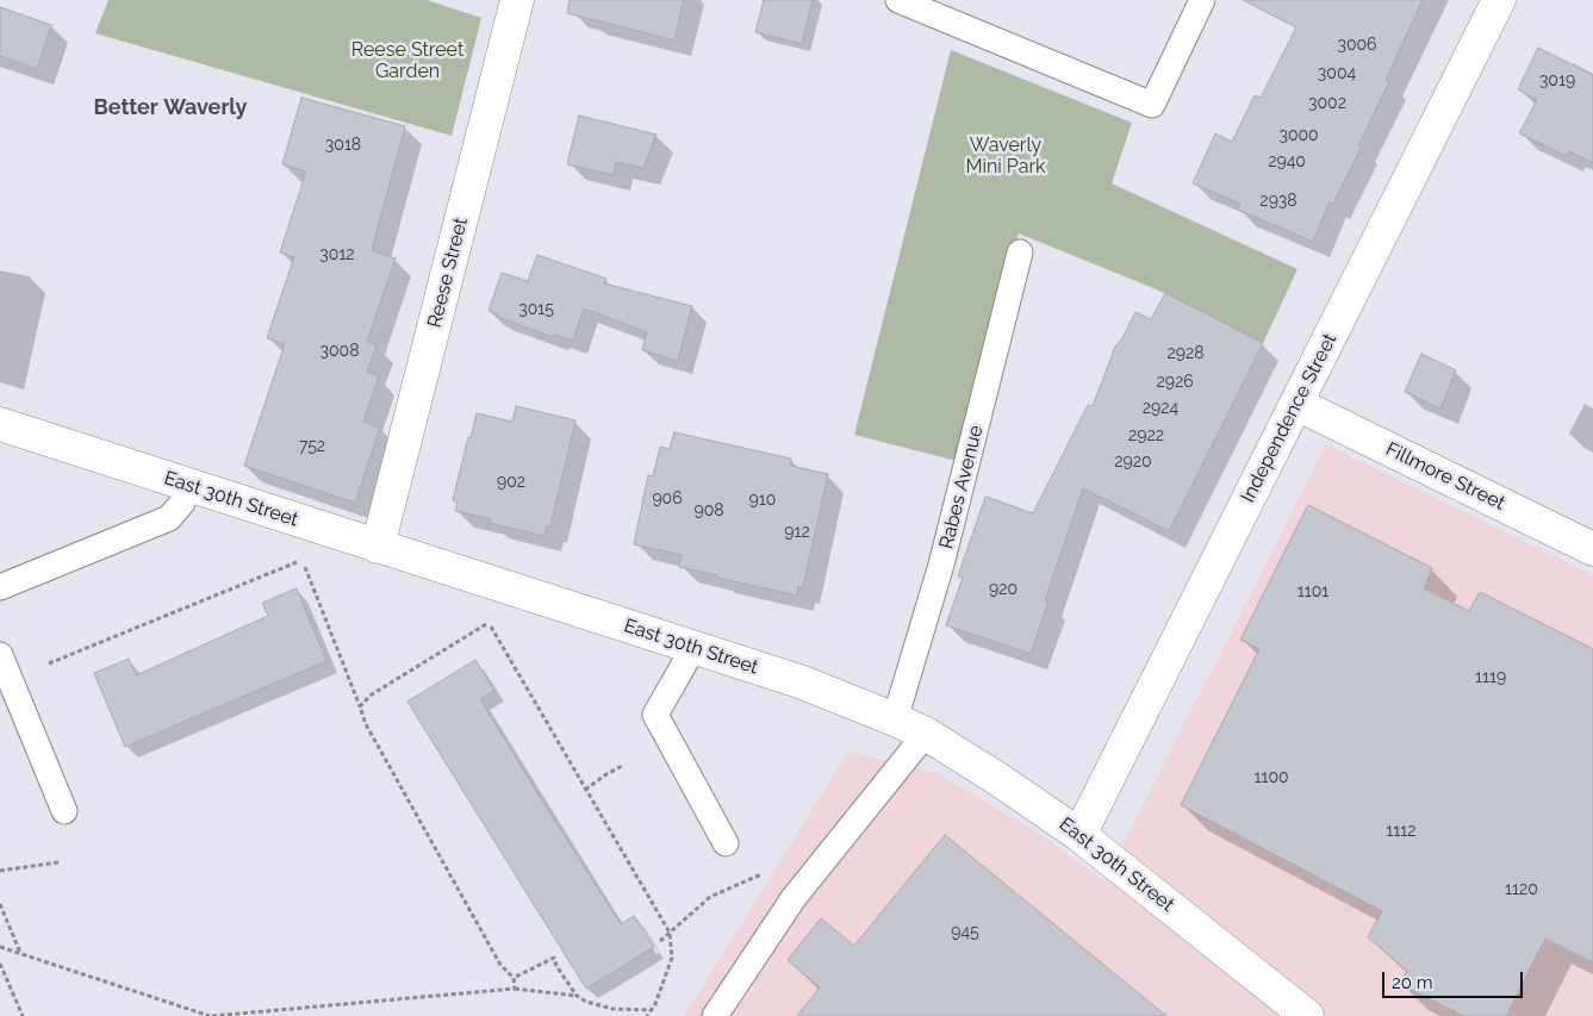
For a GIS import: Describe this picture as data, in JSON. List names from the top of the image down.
{
  "streets": {
    "street": [
      "Reese Street",
      "Independence Street",
      "Fillmore Street",
      "East 30th Street"
    ],
    "lane": ["Rabes Avenue"]
  },
  "crossings": [
    ["Reese Street", "East 30th Street"],
    ["Independence Street", "Fillmore Street"],
    ["Independence Street", "East 30th Street"],
    ["Rabes Avenue", "East 30th Street"]
  ],
  "districts": ["Better Waverly"],
  "parks": ["Reese Street Garden", "Waverly Mini Park"],
  "house_numbers": [
    "3006",
    "3004",
    "3019",
    "3002",
    "3000",
    "3018",
    "2940",
    "2938",
    "3012",
    "3015",
    "3008",
    "2928",
    "2926",
    "2924",
    "2922",
    "752",
    "2920",
    "902",
    "906",
    "910",
    "908",
    "912",
    "920",
    "1101",
    "1119",
    "1100",
    "1112",
    "1120",
    "945"
  ],
  "scale_bar": "20 m"
}
